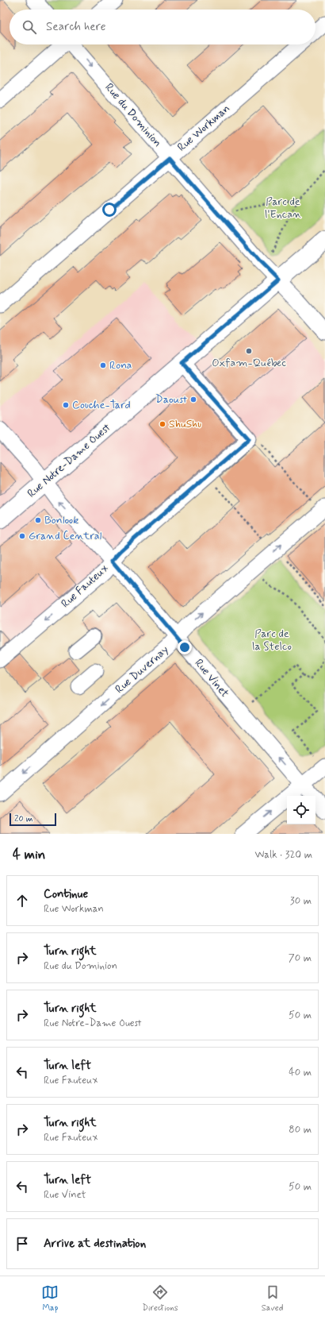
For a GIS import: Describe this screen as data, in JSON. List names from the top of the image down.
{
  "streets": {
    "main road": ["Rue Notre-Dame Ouest"],
    "street": [
      "Rue du Dominion",
      "Rue Workman",
      "Rue Fauteux",
      "Rue Duvernay",
      "Rue Vinet"
    ]
  },
  "crossings": [
    ["Rue du Dominion", "Rue Workman"],
    ["Rue du Dominion", "Rue Notre-Dame Ouest"],
    ["Rue Notre-Dame Ouest", "Rue Fauteux"],
    ["Rue Notre-Dame Ouest", "Rue Vinet"],
    ["Rue Fauteux", "Rue Vinet"],
    ["Rue Duvernay", "Rue Vinet"]
  ],
  "one_way": ["Rue du Dominion", "Rue Vinet"],
  "parks": ["Parc de l'Encan", "Parc de la Stelco"],
  "places": [
    "Oxfam-Québec",
    "Rona",
    "Daoust",
    "Couche-Tard",
    "ShuShu",
    "Bonlook",
    "Grand Central"
  ],
  "scale_bar": "20 m",
  "page": {
    "search": "Search here",
    "scale": "20 m",
    "heading": ["4 min", "Walk · 320 m"],
    "list": [
      ["Continue", "Rue Workman", "30 m"],
      ["Turn right", "Rue du Dominion", "70 m"],
      ["Turn right", "Rue Notre-Dame Ouest", "50 m"],
      ["Turn left", "Rue Fauteux", "40 m"],
      ["Turn right", "Rue Fauteux", "80 m"],
      ["Turn left", "Rue Vinet", "50 m"],
      "Arrive at destination"
    ],
    "nav": ["Map", "Directions", "Saved"]
  }
}
